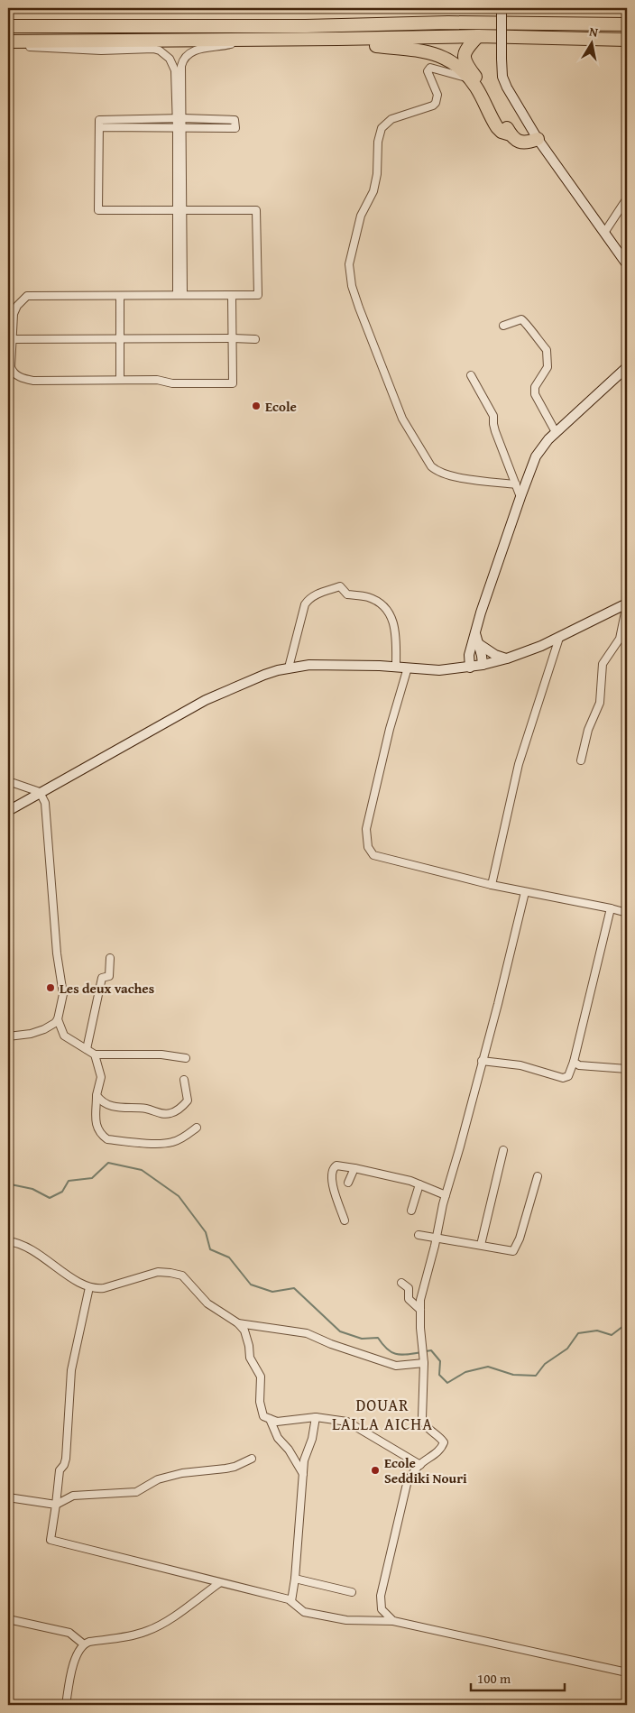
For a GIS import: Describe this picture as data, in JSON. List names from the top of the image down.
{
  "districts": ["DOUAR LALLA AICHA"],
  "places": ["Ecole", "Les deux vaches", "Ecole Seddiki Nouri"],
  "scale_bar": "100 m",
  "north": "top"
}
